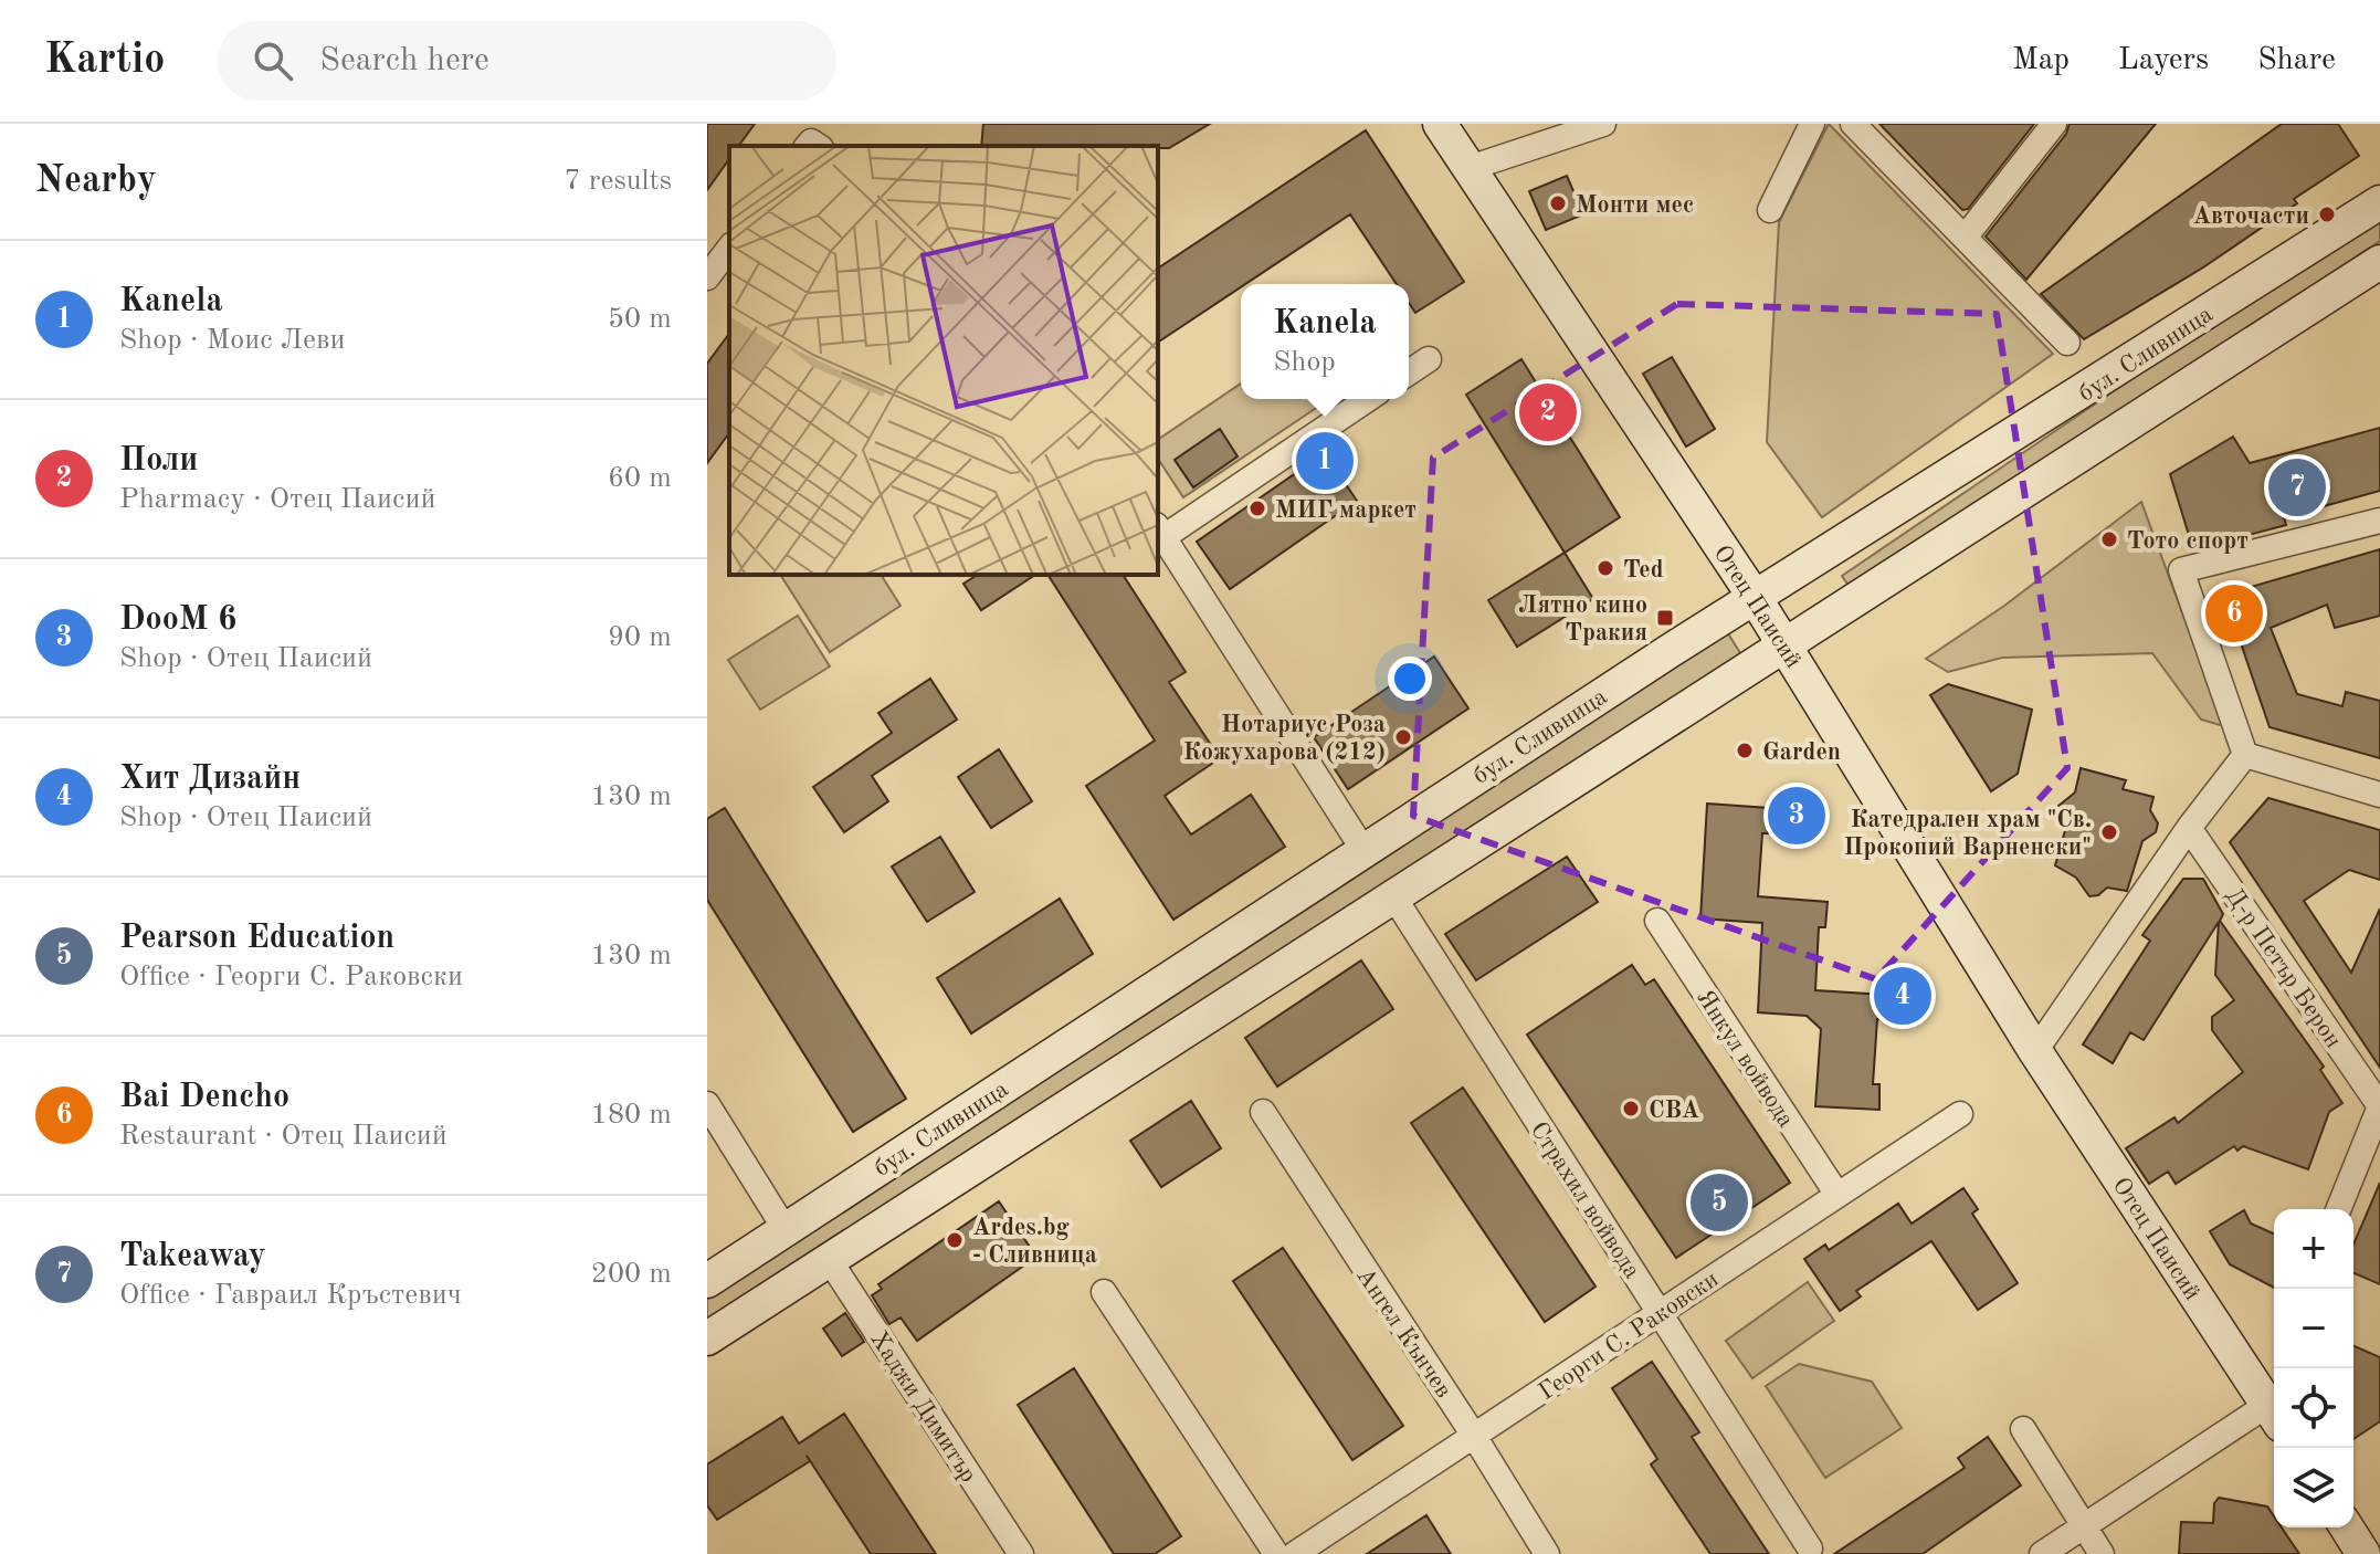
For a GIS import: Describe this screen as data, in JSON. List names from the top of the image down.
{
  "streets": {
    "main road": ["бул. Сливница", "Отец Паисий"],
    "street": [
      "Д-р Петър Берон",
      "Янкул войвода",
      "Страхил войвода",
      "Ангел Кънчев",
      "Георги С. Раковски",
      "Хаджи Димитър"
    ]
  },
  "crossings": [
    ["бул. Сливница", "Отец Паисий"],
    ["бул. Сливница", "Страхил войвода"],
    ["бул. Сливница", "Хаджи Димитър"],
    ["Янкул войвода", "Георги С. Раковски"],
    ["Страхил войвода", "Георги С. Раковски"],
    ["Ангел Кънчев", "Георги С. Раковски"]
  ],
  "places": {
    "other": [
      "Монти мес",
      "Авточасти",
      "МИГ маркет",
      "Тото спорт",
      "Ted",
      "Нотариус Роза Кожухарова (212)",
      "Garden",
      "Катедрален храм \"Св. Прокопий Варненски\"",
      "CBA",
      "Ardes.bg - Сливница"
    ],
    "transit": ["Лятно кино Тракия"]
  },
  "page": {
    "header": "Kartio",
    "search": "Search here",
    "nav": ["Map", "Layers", "Share"],
    "heading": ["Nearby", "7 results"],
    "list": [
      {
        "mark": "1",
        "name": "Kanela",
        "note": "Shop · Моис Леви",
        "value": "50 m"
      },
      {
        "mark": "2",
        "name": "Поли",
        "note": "Pharmacy · Отец Паисий",
        "value": "60 m"
      },
      {
        "mark": "3",
        "name": "DooM 6",
        "note": "Shop · Отец Паисий",
        "value": "90 m"
      },
      {
        "mark": "4",
        "name": "Хит Дизайн",
        "note": "Shop · Отец Паисий",
        "value": "130 m"
      },
      {
        "mark": "5",
        "name": "Pearson Education",
        "note": "Office · Георги С. Раковски",
        "value": "130 m"
      },
      {
        "mark": "6",
        "name": "Bai Dencho",
        "note": "Restaurant · Отец Паисий",
        "value": "180 m"
      },
      {
        "mark": "7",
        "name": "Takeaway",
        "note": "Office · Гавраил Кръстевич",
        "value": "200 m"
      }
    ],
    "popup": ["Kanela", "Shop"],
    "pins": [
      "2",
      "1",
      "7",
      "6",
      "3",
      "4",
      "5"
    ],
    "map_buttons": ["+", "−"]
  }
}
